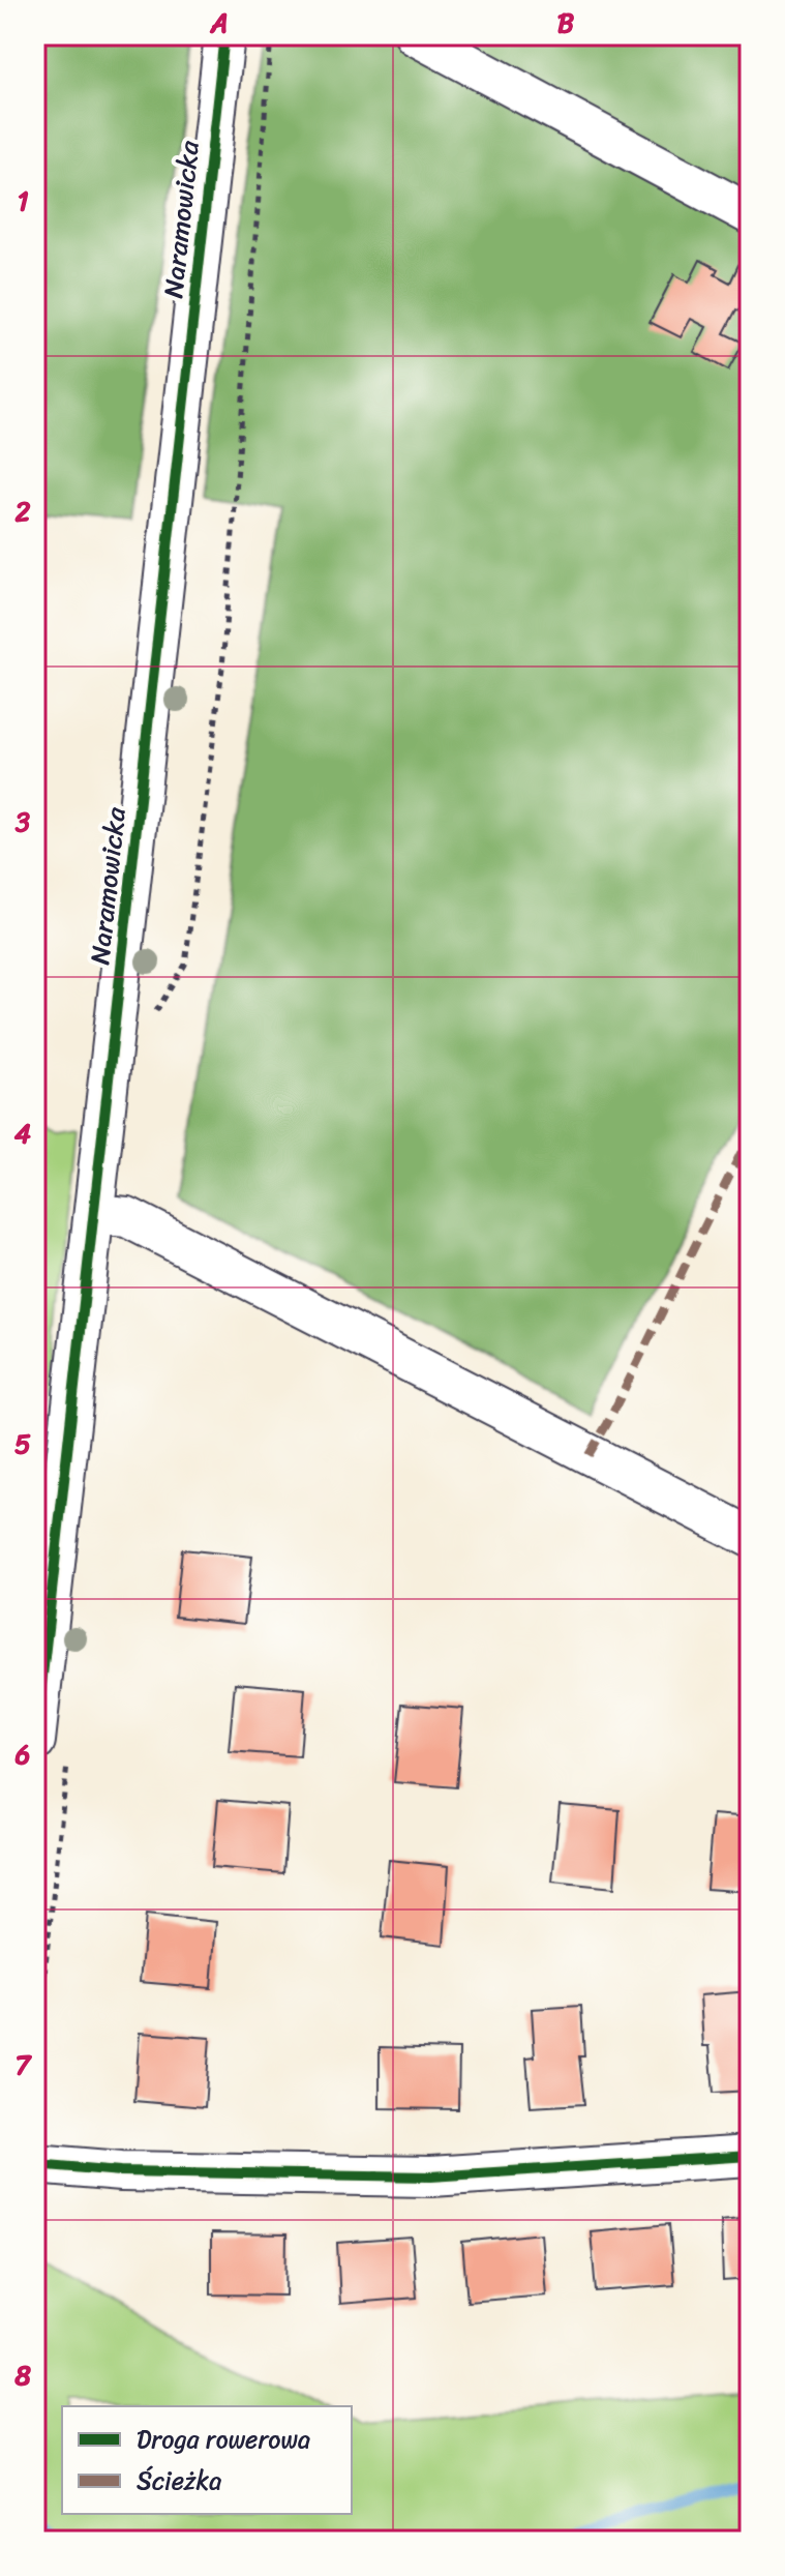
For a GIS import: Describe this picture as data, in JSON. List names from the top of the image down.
{
  "streets": {
    "street": ["Naramowicka"]
  },
  "legend": ["Droga rowerowa", "Ścieżka"],
  "grid": {
    "columns": ["A", "B"],
    "rows": [
      "1",
      "2",
      "3",
      "4",
      "5",
      "6",
      "7",
      "8"
    ]
  }
}
